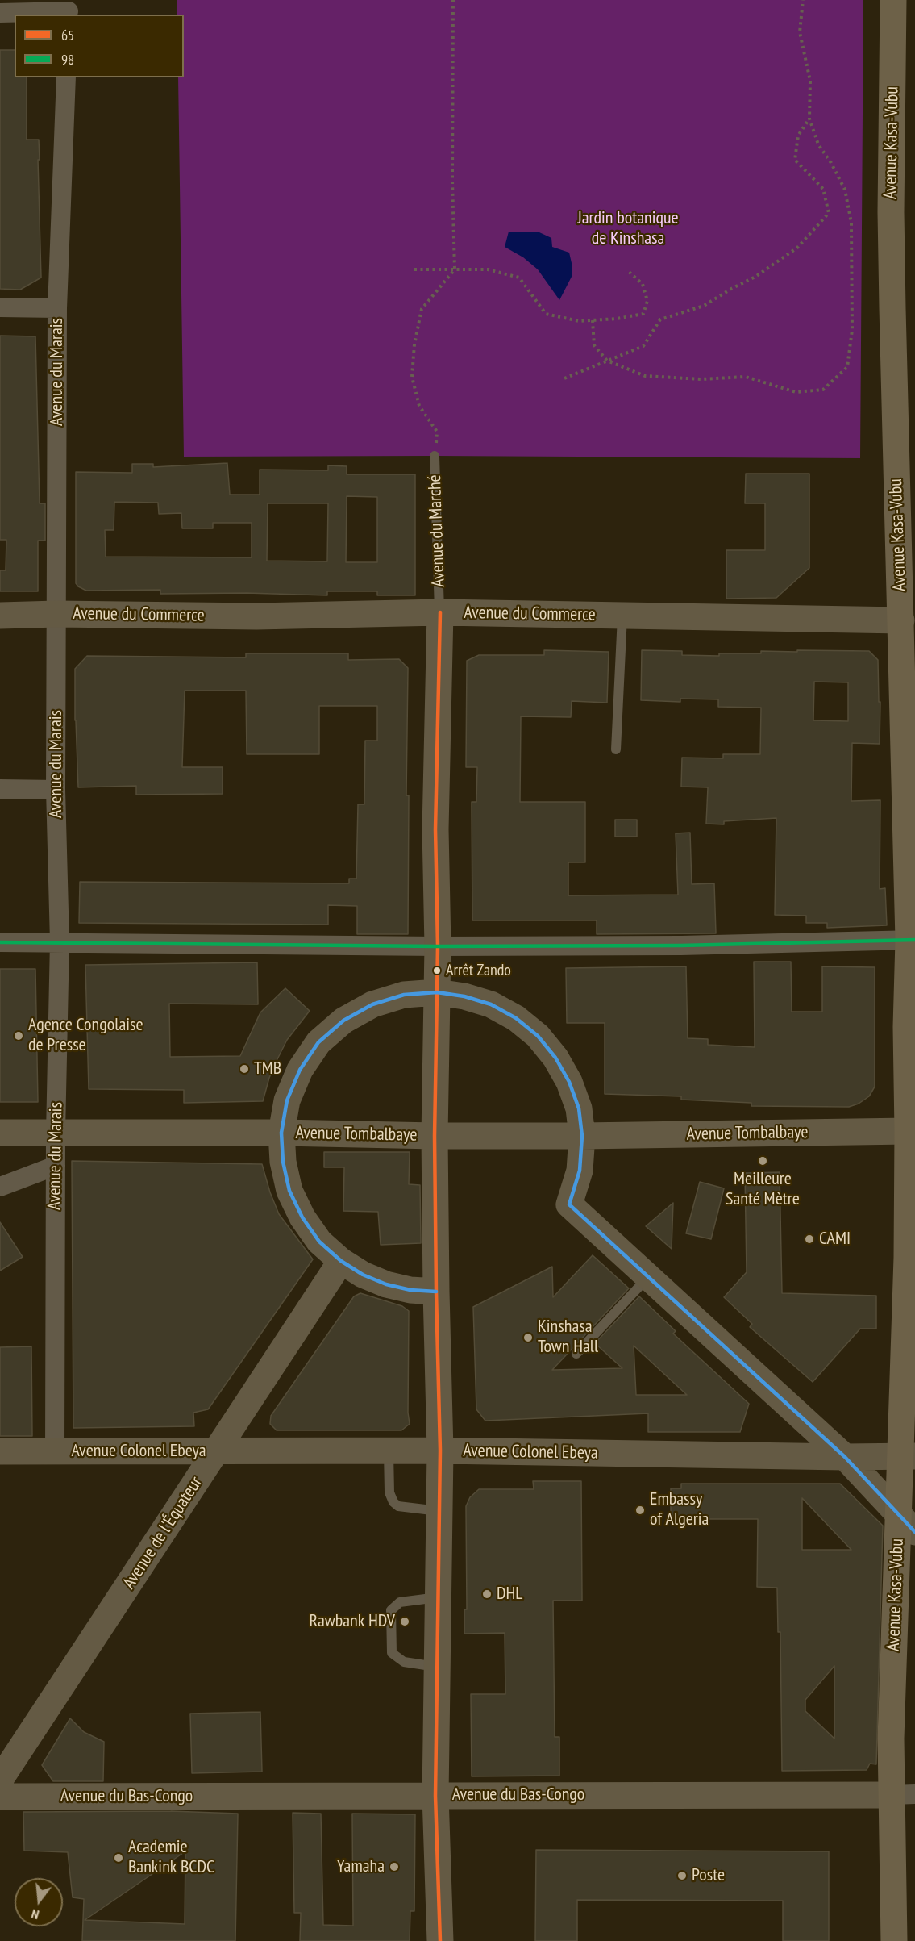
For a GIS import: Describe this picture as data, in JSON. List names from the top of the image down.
{
  "streets": {
    "main road": ["Avenue Kasa-Vubu"],
    "street": [
      "Avenue du Marais",
      "Avenue du Marché",
      "Avenue du Commerce",
      "Avenue Tombalbaye",
      "Avenue Colonel Ebeya",
      "Avenue de l'Équateur",
      "Avenue du Bas-Congo"
    ]
  },
  "crossings": [
    ["Avenue Kasa-Vubu", "Avenue du Commerce"],
    ["Avenue Kasa-Vubu", "Avenue Tombalbaye"],
    ["Avenue Kasa-Vubu", "Avenue Colonel Ebeya"],
    ["Avenue Kasa-Vubu", "Avenue du Bas-Congo"],
    ["Avenue du Marais", "Avenue du Commerce"],
    ["Avenue du Marais", "Avenue Tombalbaye"],
    ["Avenue du Marais", "Avenue Colonel Ebeya"],
    ["Avenue du Marché", "Avenue du Commerce"],
    ["Avenue du Marché", "Avenue Tombalbaye"],
    ["Avenue du Marché", "Avenue Colonel Ebeya"],
    ["Avenue du Marché", "Avenue du Bas-Congo"],
    ["Avenue Colonel Ebeya", "Avenue de l'Équateur"]
  ],
  "parks": ["Jardin botanique de Kinshasa"],
  "places": [
    "Arrêt Zando",
    "Agence Congolaise de Presse",
    "TMB",
    "Meilleure Santé Mètre",
    "CAMI",
    "Kinshasa Town Hall",
    "Embassy of Algeria",
    "DHL",
    "Rawbank HDV",
    "Academie Bankink BCDC",
    "Yamaha",
    "Poste"
  ],
  "lines": ["transit line 65", "transit line 98"],
  "legend": ["65", "98"],
  "north": "bottom"
}
